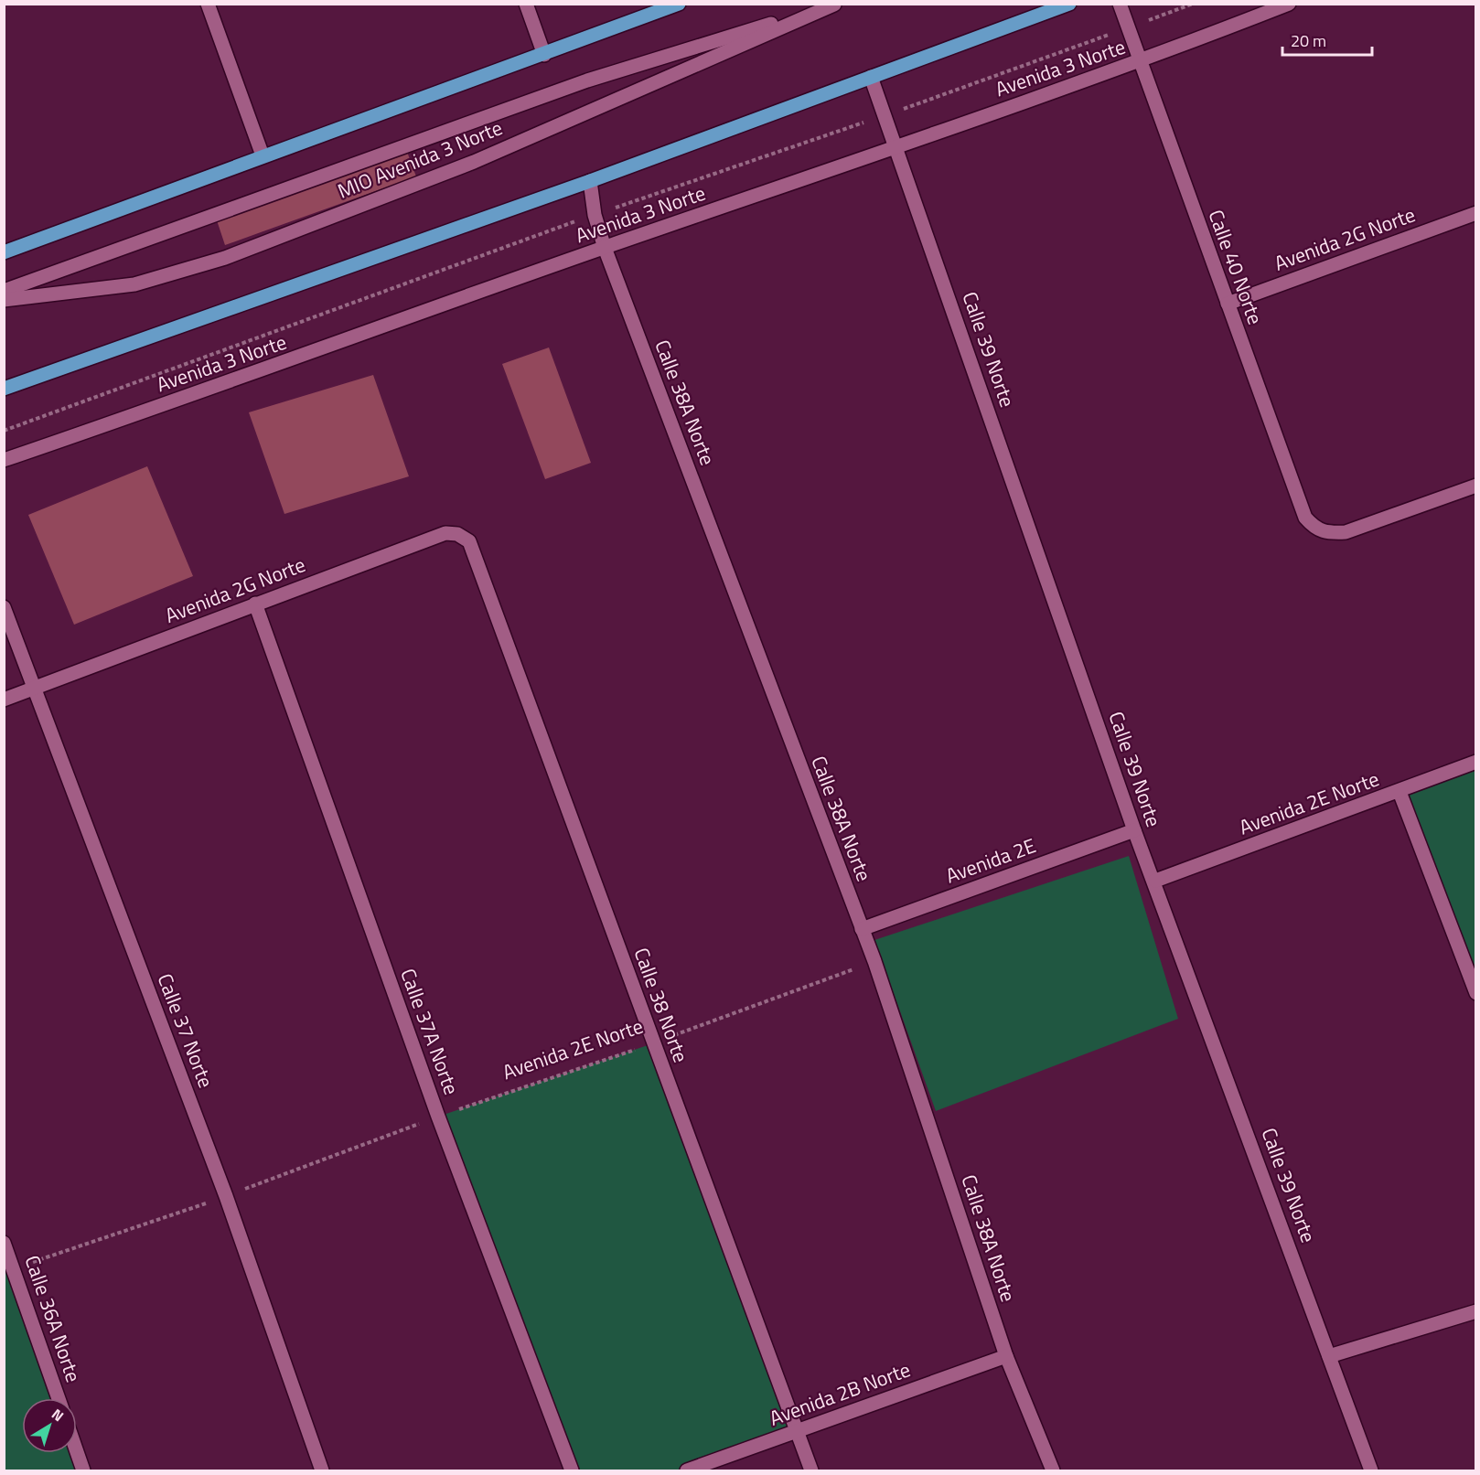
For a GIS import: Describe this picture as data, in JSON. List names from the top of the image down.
{
  "streets": {
    "street": [
      "Avenida 3 Norte",
      "MIO Avenida 3 Norte",
      "Avenida 2G Norte",
      "Calle 40 Norte",
      "Calle 39 Norte",
      "Calle 38A Norte",
      "Avenida 2E Norte",
      "Avenida 2E",
      "Calle 38 Norte",
      "Calle 37 Norte",
      "Calle 37A Norte",
      "Calle 36A Norte",
      "Avenida 2B Norte"
    ]
  },
  "crossings": [
    ["Avenida 3 Norte", "Calle 40 Norte"],
    ["Avenida 3 Norte", "Calle 39 Norte"],
    ["Avenida 3 Norte", "Calle 38A Norte"],
    ["Avenida 2G Norte", "Calle 40 Norte"],
    ["Avenida 2G Norte", "Calle 38 Norte"],
    ["Avenida 2G Norte", "Calle 37 Norte"],
    ["Avenida 2G Norte", "Calle 37A Norte"],
    ["Calle 39 Norte", "Avenida 2E Norte"],
    ["Calle 39 Norte", "Avenida 2E"],
    ["Calle 38A Norte", "Avenida 2E Norte"],
    ["Calle 38A Norte", "Avenida 2E"],
    ["Calle 38A Norte", "Avenida 2B Norte"],
    ["Avenida 2E Norte", "Calle 38 Norte"],
    ["Avenida 2E Norte", "Calle 37A Norte"],
    ["Calle 38 Norte", "Avenida 2B Norte"]
  ],
  "scale_bar": "20 m",
  "north": "top right"
}
